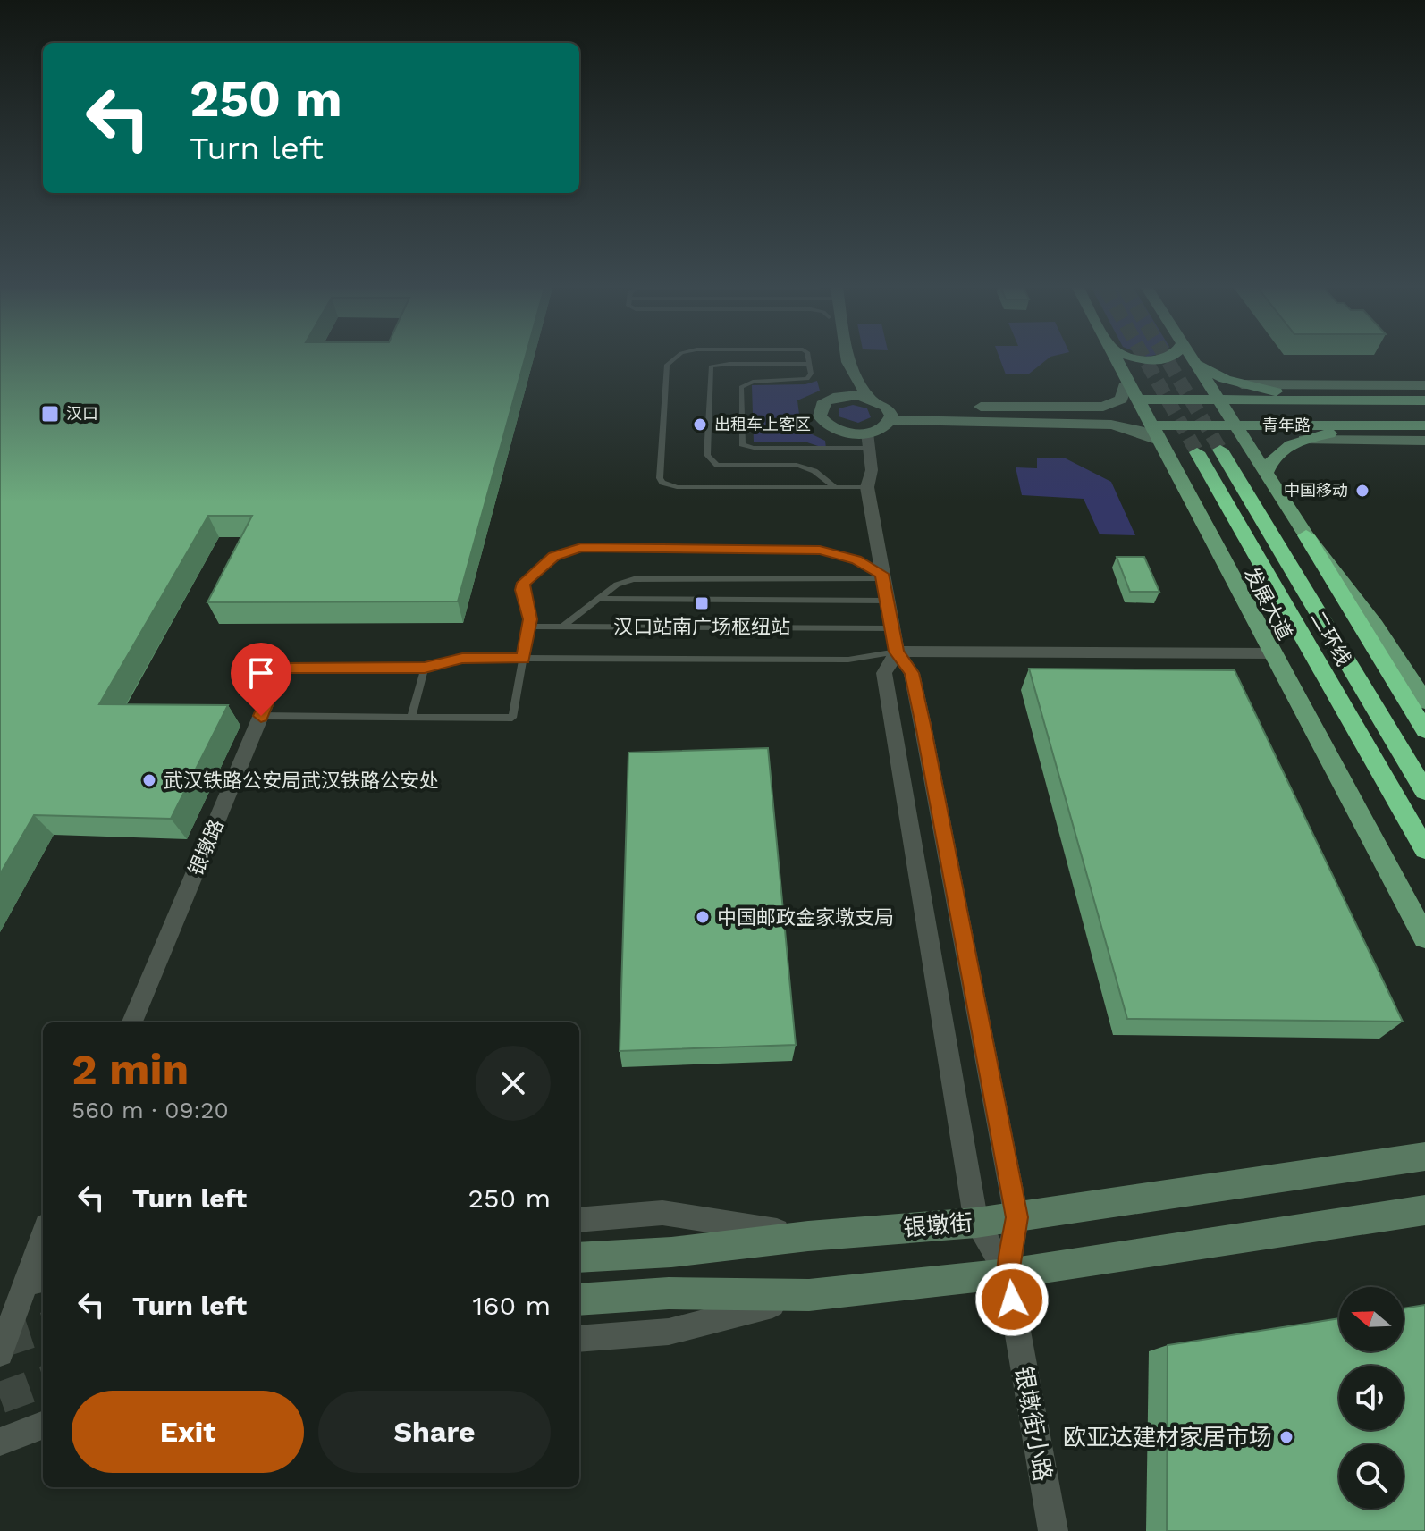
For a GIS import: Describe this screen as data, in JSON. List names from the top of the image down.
{
  "streets": {
    "highway": ["二环线"],
    "main road": ["青年路", "发展大道", "银墩街"],
    "street": ["银墩路", "银墩街小路"]
  },
  "crossings": [
    ["青年路", "发展大道"]
  ],
  "places": {
    "transit": ["汉口", "汉口站南广场枢纽站"],
    "other": [
      "出租车上客区",
      "中国移动",
      "武汉铁路公安局武汉铁路公安处",
      "中国邮政金家墩支局",
      "欧亚达建材家居市场"
    ]
  },
  "north": "left",
  "page": {
    "turn": ["250 m", "Turn left"],
    "heading": ["2 min", "560 m · 09:20"],
    "list": [
      {
        "name": "Turn left",
        "value": "250 m"
      },
      {
        "name": "Turn left",
        "value": "160 m"
      }
    ],
    "buttons": ["Exit", "Share"]
  }
}
